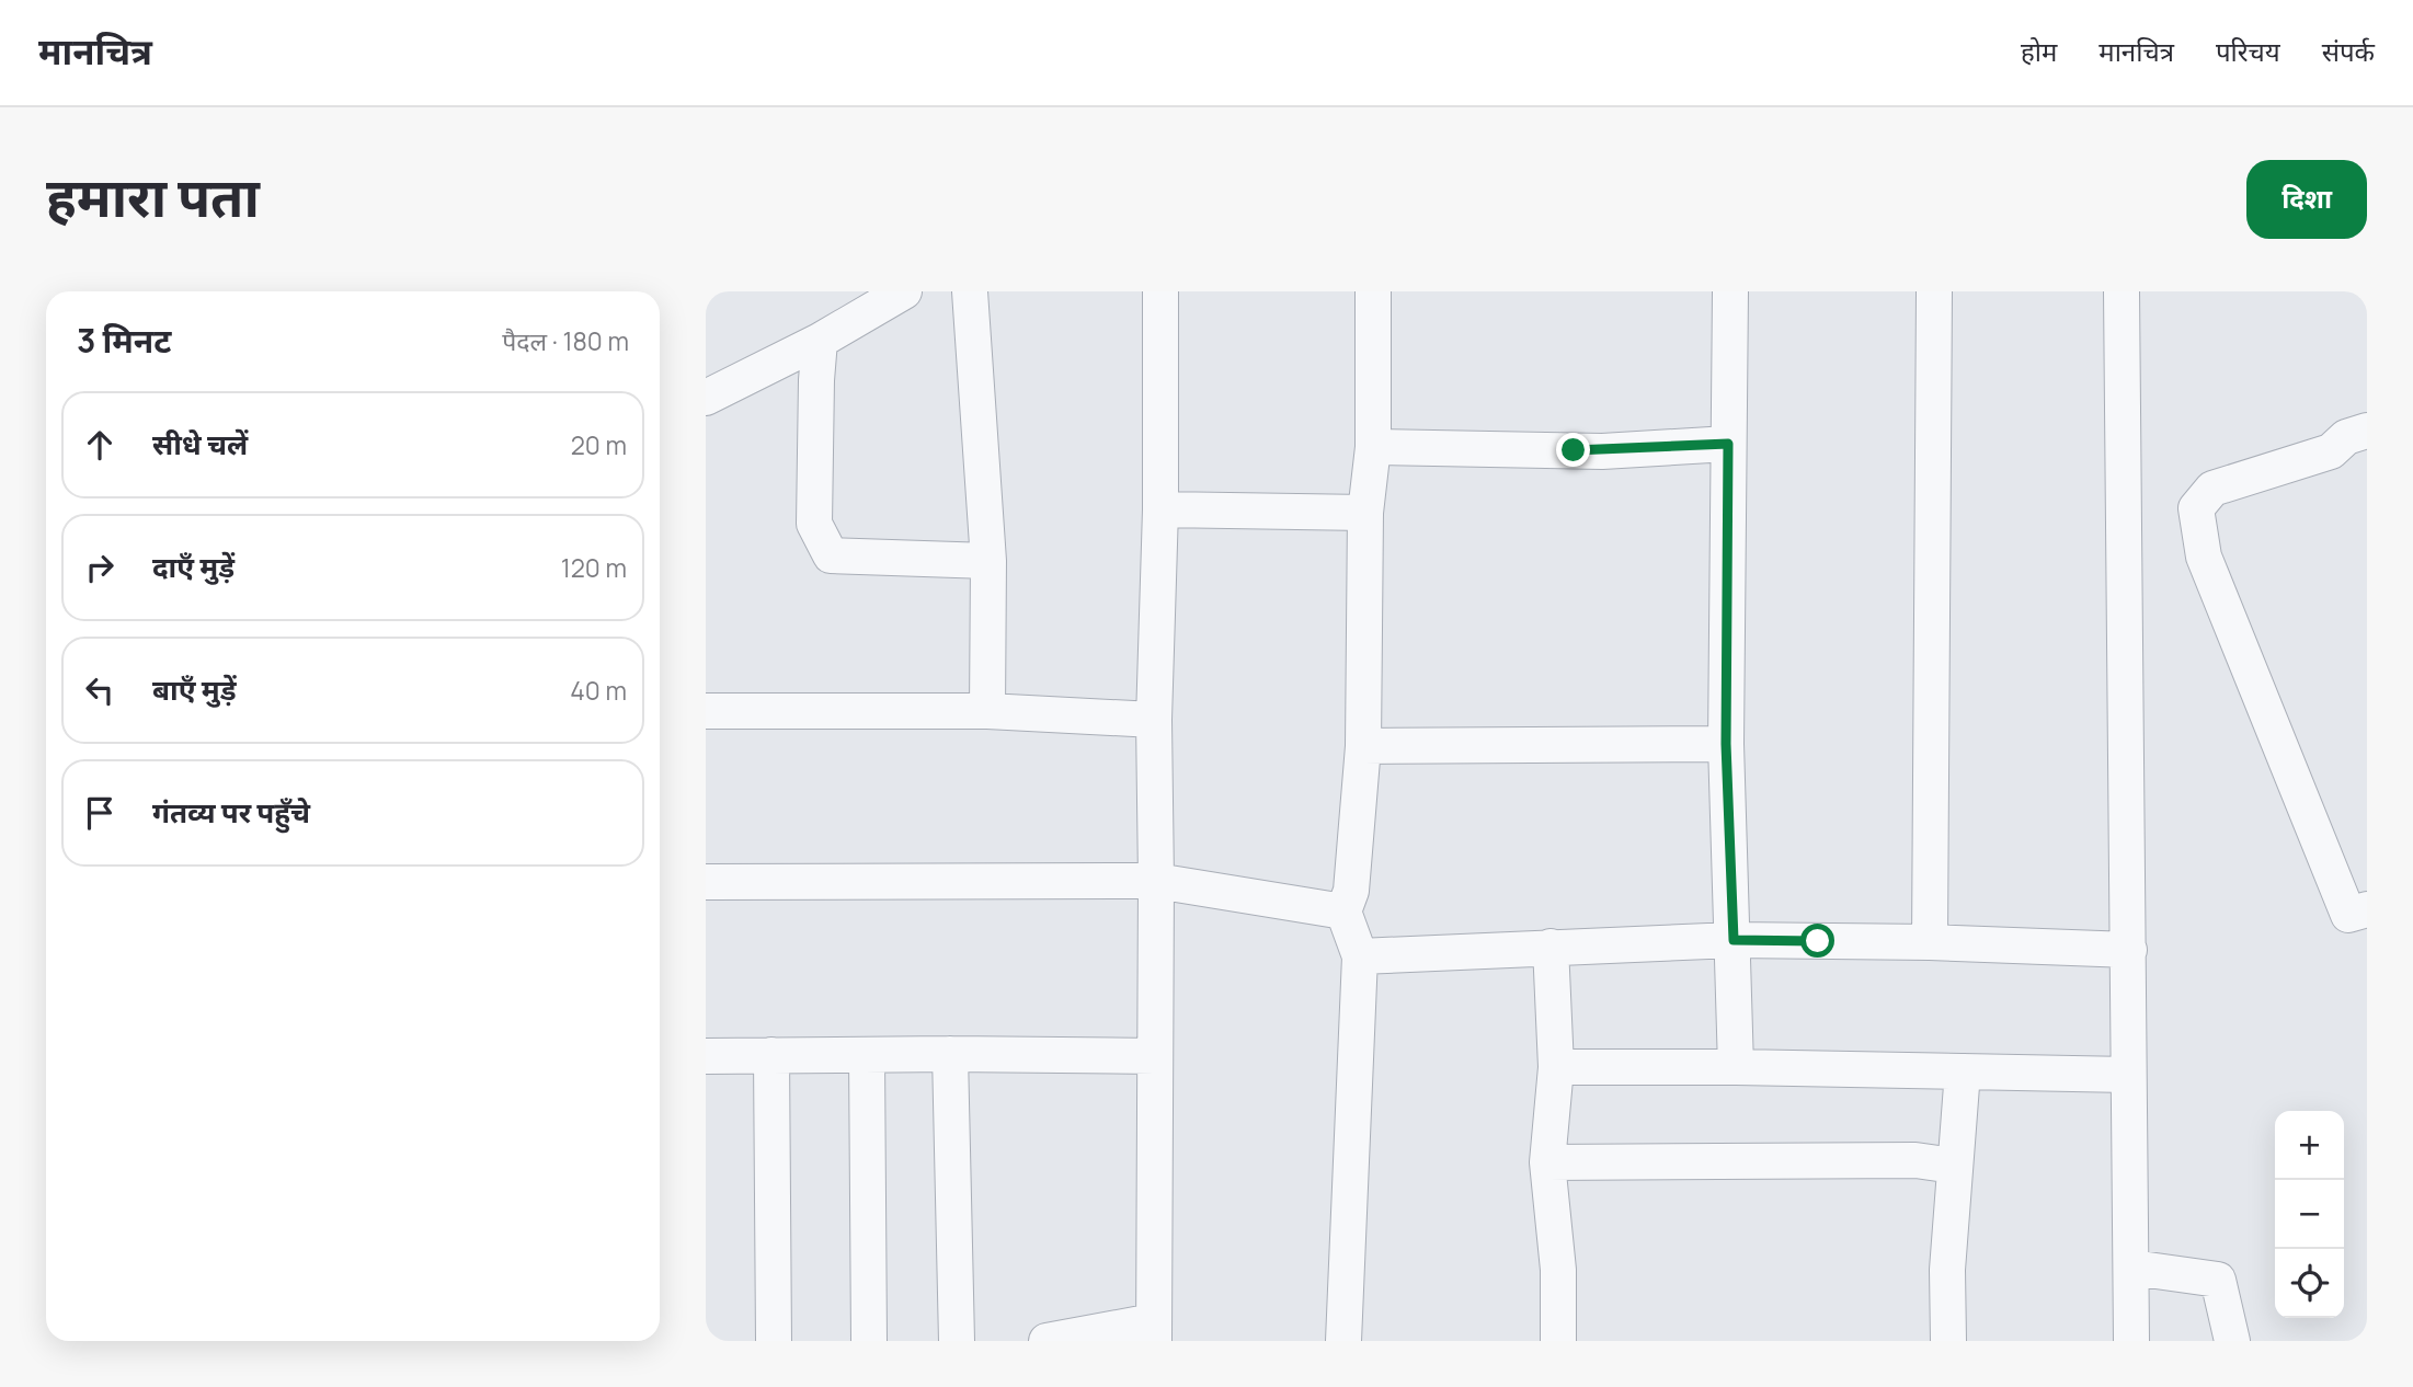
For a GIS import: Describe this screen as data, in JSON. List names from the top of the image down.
{
  "page": {
    "header": "मानचित्र",
    "nav": [
      "होम",
      "मानचित्र",
      "परिचय",
      "संपर्क"
    ],
    "title": "हमारा पता",
    "buttons": "दिशा",
    "heading": ["3 मिनट", "पैदल · 180 m"],
    "list": [
      ["सीधे चलें", "20 m"],
      ["दाएँ मुड़ें", "120 m"],
      ["बाएँ मुड़ें", "40 m"],
      "गंतव्य पर पहुँचे"
    ],
    "map_buttons": ["+", "−"]
  }
}
